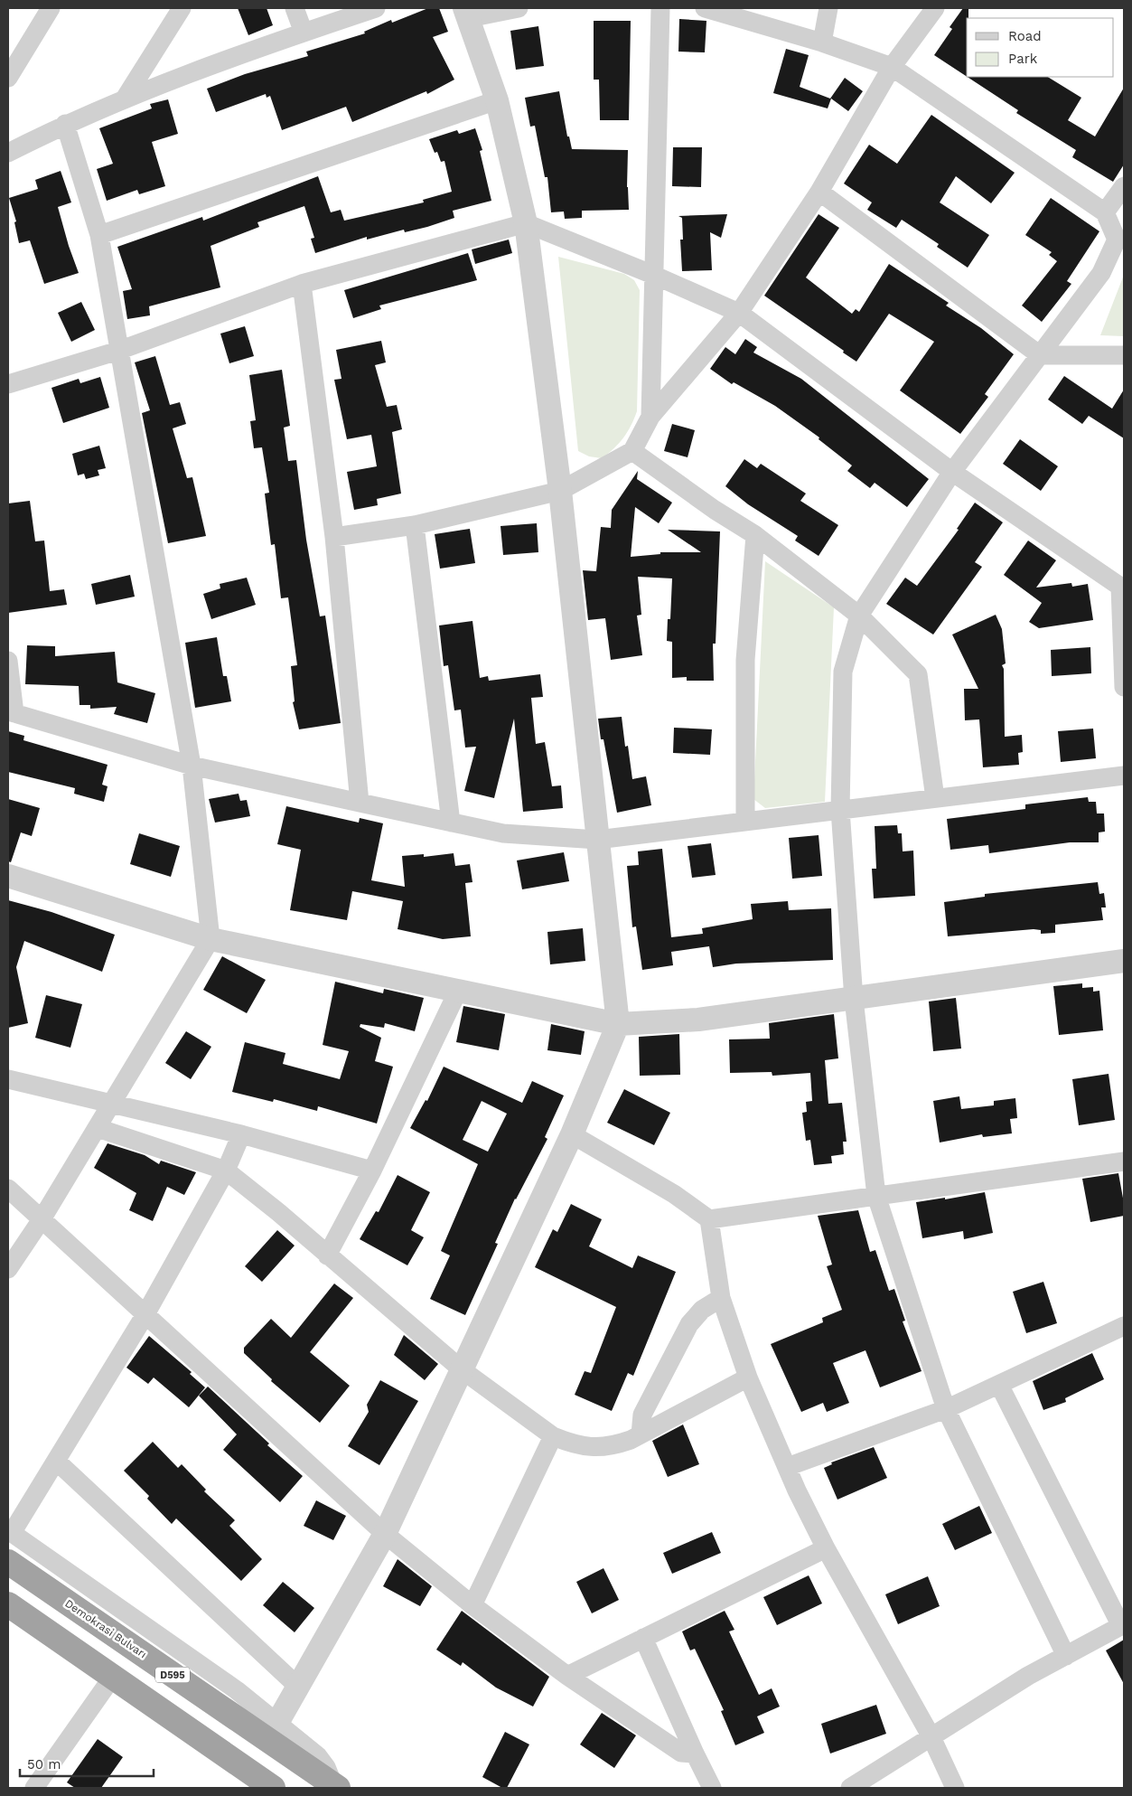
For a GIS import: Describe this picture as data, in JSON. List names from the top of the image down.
{
  "streets": {
    "highway": ["Demokrasi Bulvarı", "D595"]
  },
  "legend": ["Road", "Park"],
  "scale_bar": "50 m"
}
